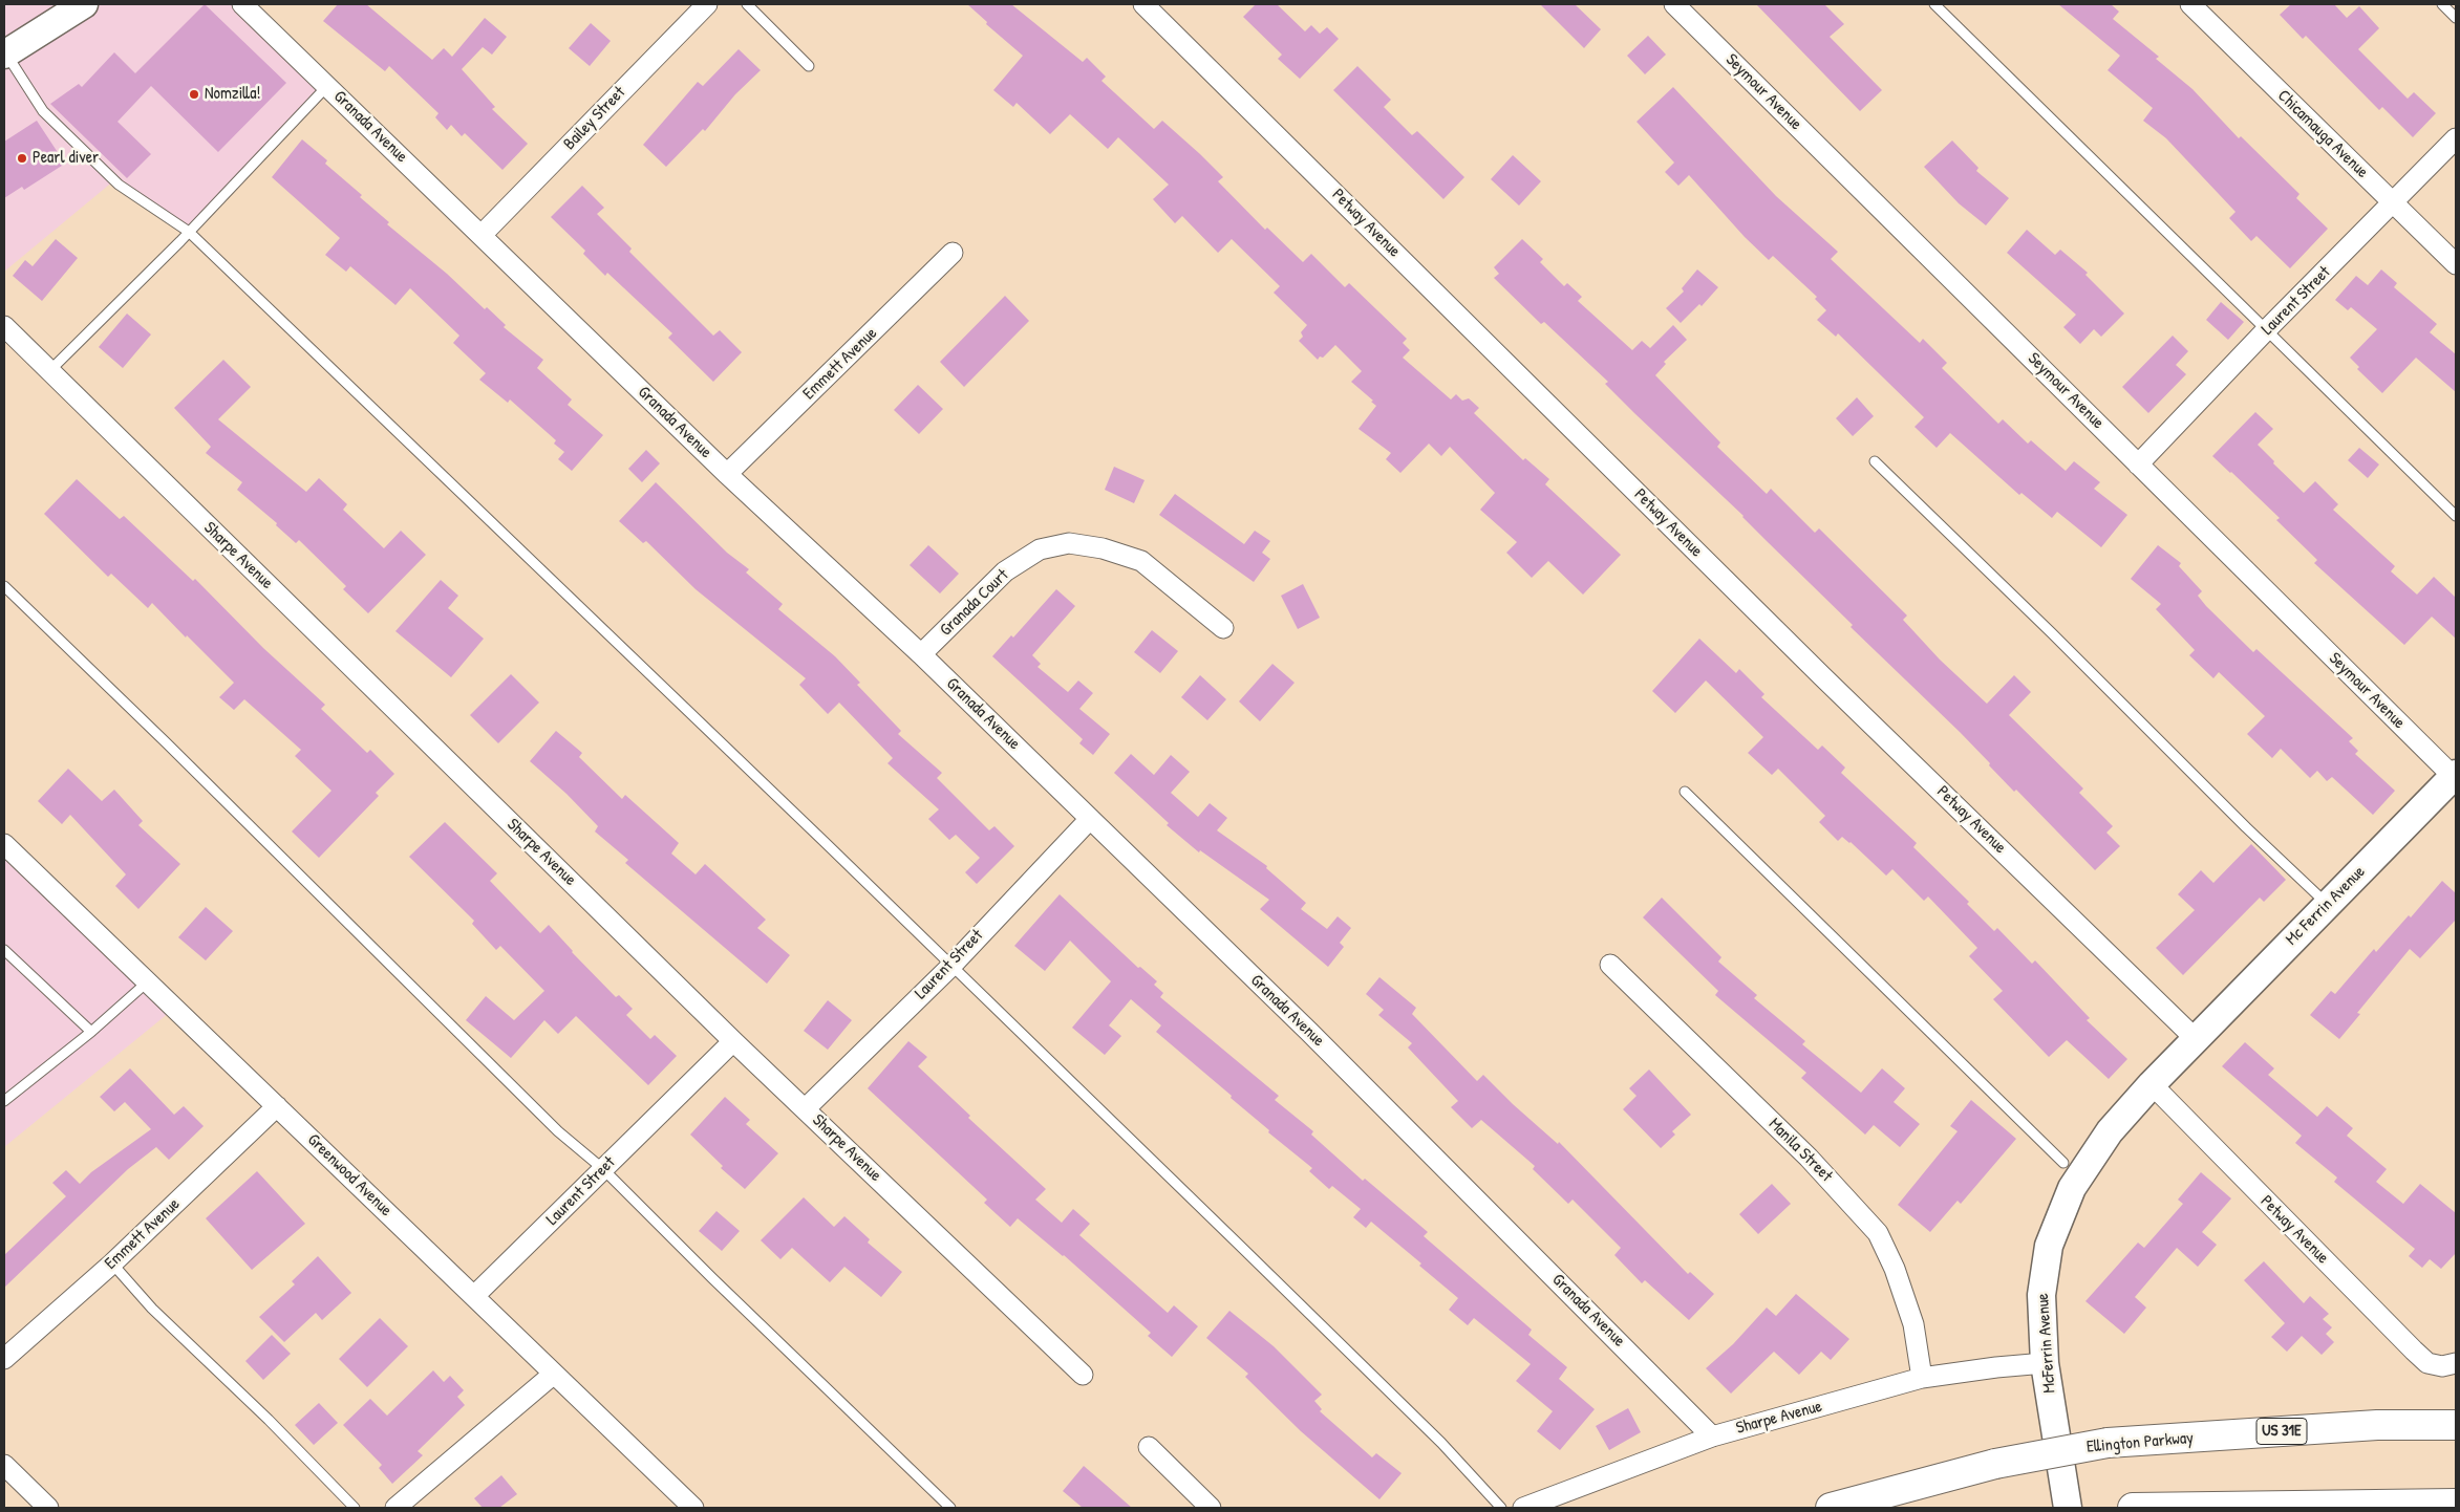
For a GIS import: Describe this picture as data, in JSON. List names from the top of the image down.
{
  "streets": {
    "highway": ["US 31E", "Ellington Parkway"],
    "street": [
      "Seymour Avenue",
      "Bailey Street",
      "Granada Avenue",
      "Chicamauga Avenue",
      "Petway Avenue",
      "Laurent Street",
      "Emmett Avenue",
      "Sharpe Avenue",
      "Granada Court",
      "Mc Ferrin Avenue",
      "Manila Street",
      "Greenwood Avenue",
      "McFerrin Avenue"
    ]
  },
  "crossings": [
    ["Seymour Avenue", "Laurent Street"],
    ["Seymour Avenue", "Mc Ferrin Avenue"],
    ["Bailey Street", "Granada Avenue"],
    ["Granada Avenue", "Laurent Street"],
    ["Granada Avenue", "Emmett Avenue"],
    ["Granada Avenue", "Sharpe Avenue"],
    ["Granada Avenue", "Granada Court"],
    ["Chicamauga Avenue", "Laurent Street"],
    ["Petway Avenue", "Mc Ferrin Avenue"],
    ["Petway Avenue", "McFerrin Avenue"],
    ["Laurent Street", "Sharpe Avenue"],
    ["Laurent Street", "Greenwood Avenue"],
    ["Emmett Avenue", "Greenwood Avenue"],
    ["Sharpe Avenue", "Manila Street"],
    ["Sharpe Avenue", "McFerrin Avenue"],
    ["Mc Ferrin Avenue", "McFerrin Avenue"]
  ],
  "places": ["Nomzilla!", "Pearl diver"]
}
